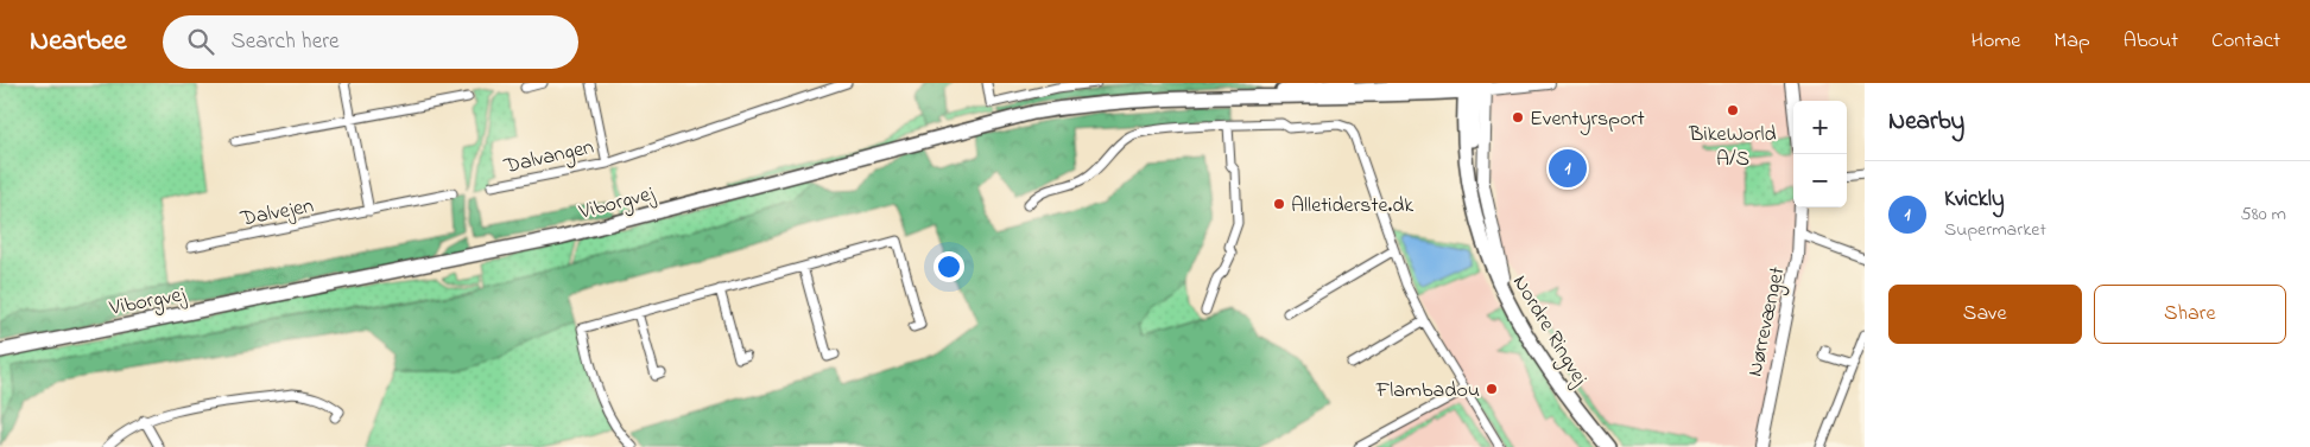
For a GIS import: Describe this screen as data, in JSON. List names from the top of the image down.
{
  "streets": {
    "main road": ["Viborgvej", "Nordre Ringvej"],
    "street": ["Dalvangen", "Dalvejen", "Nørrevænget"]
  },
  "crossings": [
    ["Viborgvej", "Nordre Ringvej"]
  ],
  "places": [
    "BikeWorld A/S",
    "Eventyrsport",
    "Alletiderste.dk",
    "Flambadou"
  ],
  "page": {
    "header": "Nearbee",
    "search": "Search here",
    "nav": [
      "Home",
      "Map",
      "About",
      "Contact"
    ],
    "heading": "Nearby",
    "map_buttons": ["+", "−"],
    "pins": "1",
    "list": [
      {
        "mark": "1",
        "name": "Kvickly",
        "note": "Supermarket",
        "value": "580 m"
      }
    ],
    "buttons": ["Save", "Share"]
  }
}
